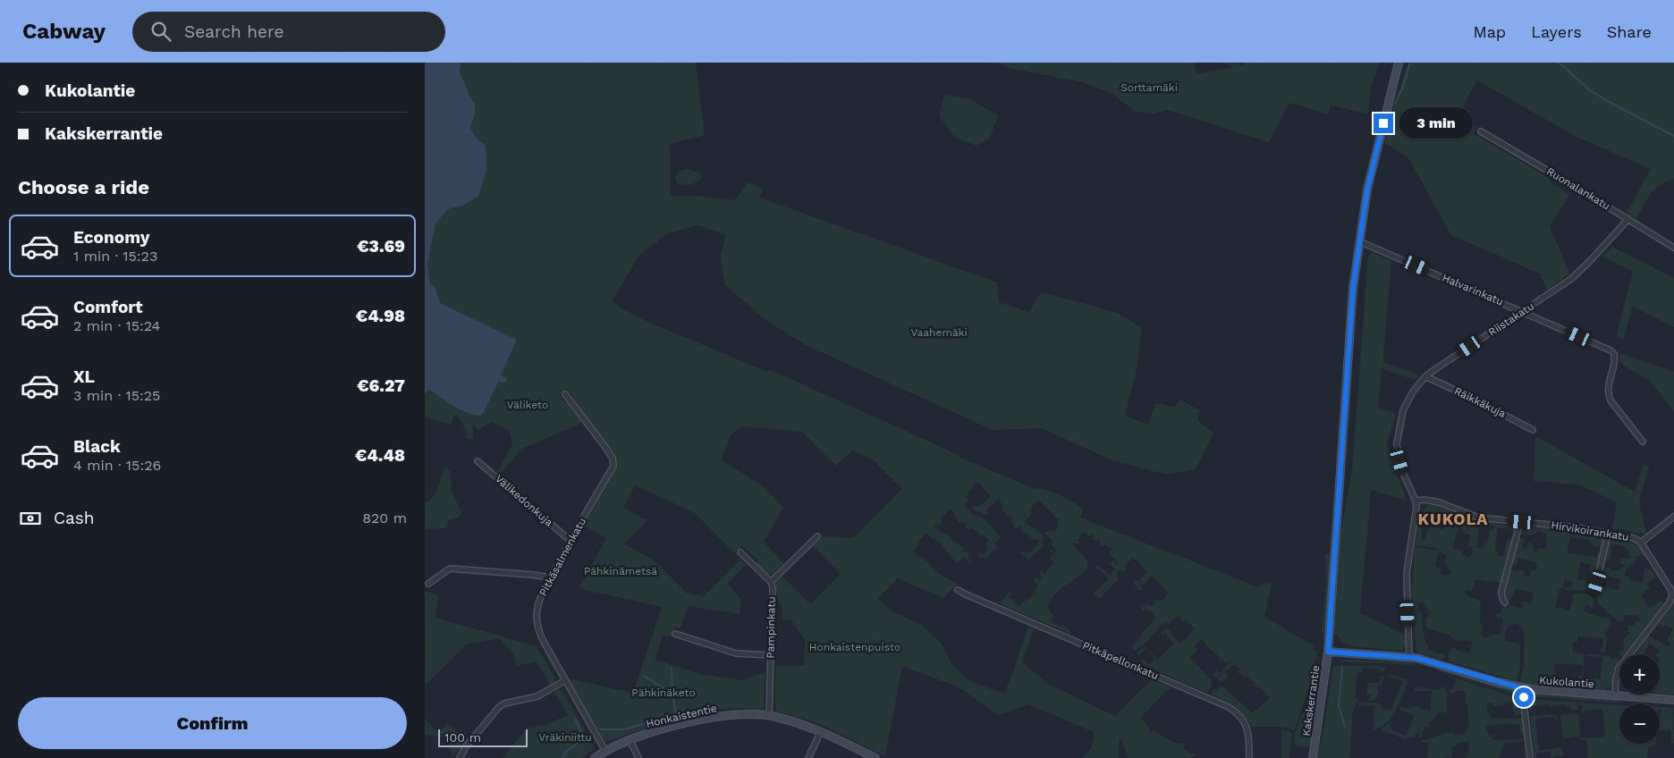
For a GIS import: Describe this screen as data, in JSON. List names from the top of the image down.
{
  "streets": {
    "main road": ["Kukolantie", "Kakskerrantie", "Honkaistentie"],
    "street": [
      "Ruonalankatu",
      "Halvarinkatu",
      "Riistakatu",
      "Räikkäkuja",
      "Välikedonkuja",
      "Hirvikoirankatu",
      "Pitkäsalmenkatu",
      "Pampinkatu",
      "Pitkäpellonkatu"
    ]
  },
  "crossings": [
    ["Ruonalankatu", "Riistakatu"],
    ["Halvarinkatu", "Riistakatu"],
    ["Halvarinkatu", "Kakskerrantie"],
    ["Riistakatu", "Räikkäkuja"],
    ["Riistakatu", "Hirvikoirankatu"],
    ["Riistakatu", "Kukolantie"],
    ["Välikedonkuja", "Pitkäsalmenkatu"],
    ["Hirvikoirankatu", "Kukolantie"],
    ["Pitkäsalmenkatu", "Honkaistentie"],
    ["Pampinkatu", "Honkaistentie"],
    ["Kukolantie", "Kakskerrantie"]
  ],
  "districts": ["KUKOLA"],
  "parks": [
    "Sorttamäki",
    "Vaahemäki",
    "Väliketo",
    "Pähkinämetsä",
    "Honkaistenpuisto",
    "Pähkinäketo",
    "Vräkiniittu"
  ],
  "scale_bar": "100 m",
  "page": {
    "header": "Cabway",
    "search": "Search here",
    "nav": ["Map", "Layers", "Share"],
    "banner": ["Kukolantie", "Kakskerrantie"],
    "bubble": "3 min",
    "heading": "Choose a ride",
    "list": [
      {
        "name": "Economy",
        "note": "1 min · 15:23",
        "value": "€3.69"
      },
      {
        "name": "Comfort",
        "note": "2 min · 15:24",
        "value": "€4.98"
      },
      {
        "name": "XL",
        "note": "3 min · 15:25",
        "value": "€6.27"
      },
      {
        "name": "Black",
        "note": "4 min · 15:26",
        "value": "€4.48"
      }
    ],
    "pay": ["Cash", "820 m"],
    "map_buttons": ["+", "−"],
    "buttons": "Confirm",
    "scale": "100 m"
  }
}
